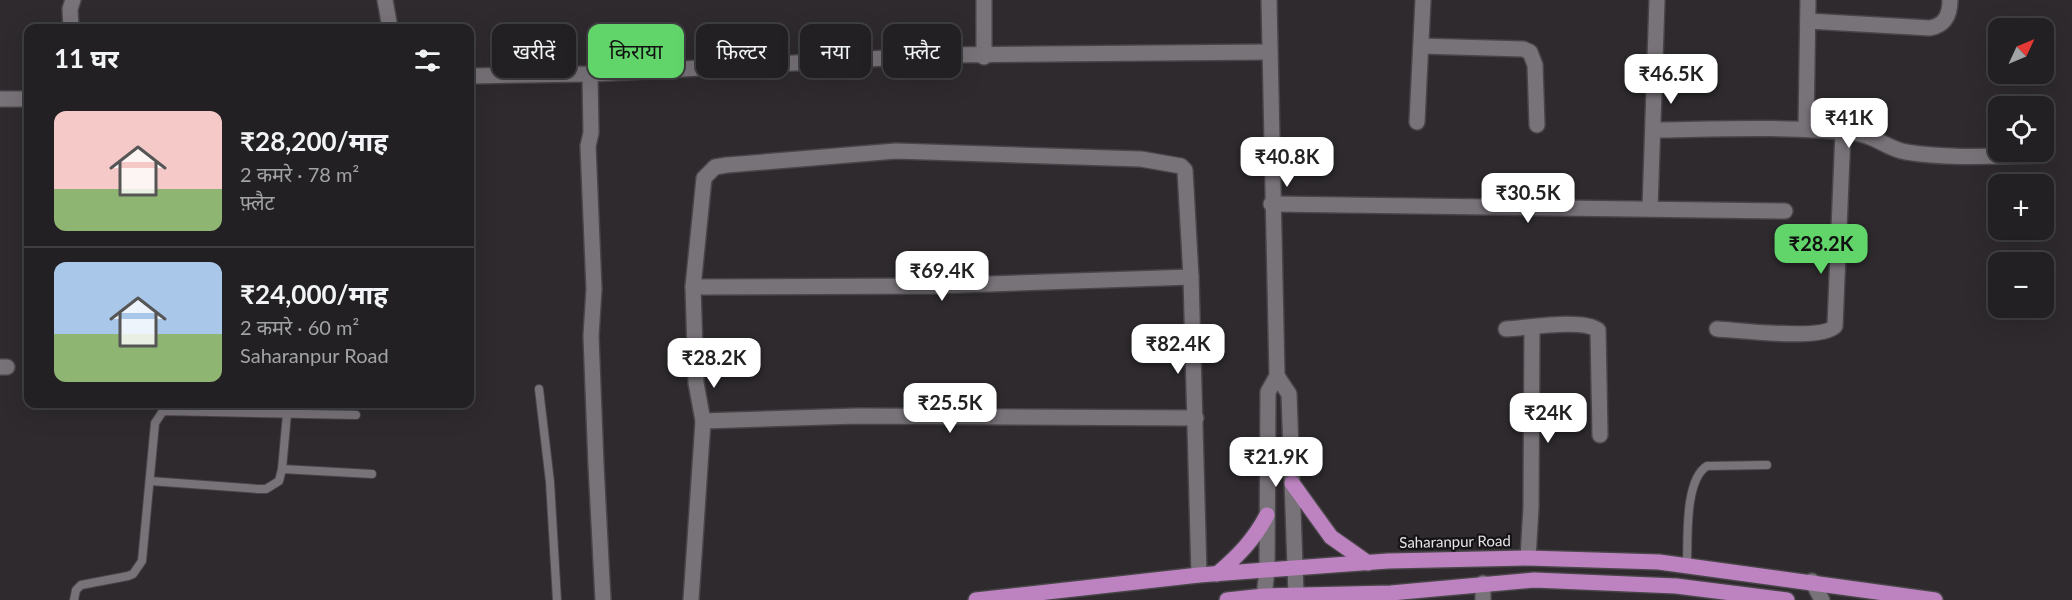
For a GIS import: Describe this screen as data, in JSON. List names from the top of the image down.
{
  "streets": {
    "main road": ["Saharanpur Road"]
  },
  "north": "top right",
  "page": {
    "map_buttons": ["+", "−"],
    "chip": [
      "खरीदें",
      "किराया",
      "फ़िल्टर",
      "नया",
      "फ़्लैट"
    ],
    "heading": "11 घर",
    "price": [
      "₹46.5K",
      "₹41K",
      "₹40.8K",
      "₹30.5K",
      "₹28.2K",
      "₹69.4K",
      "₹82.4K",
      "₹28.2K",
      "₹25.5K",
      "₹24K",
      "₹21.9K"
    ],
    "list": [
      {
        "name": "₹28,200/माह",
        "note": "2 कमरे · 78 m² · फ़्लैट"
      },
      {
        "name": "₹24,000/माह",
        "note": "2 कमरे · 60 m² · Saharanpur Road"
      }
    ]
  }
}
